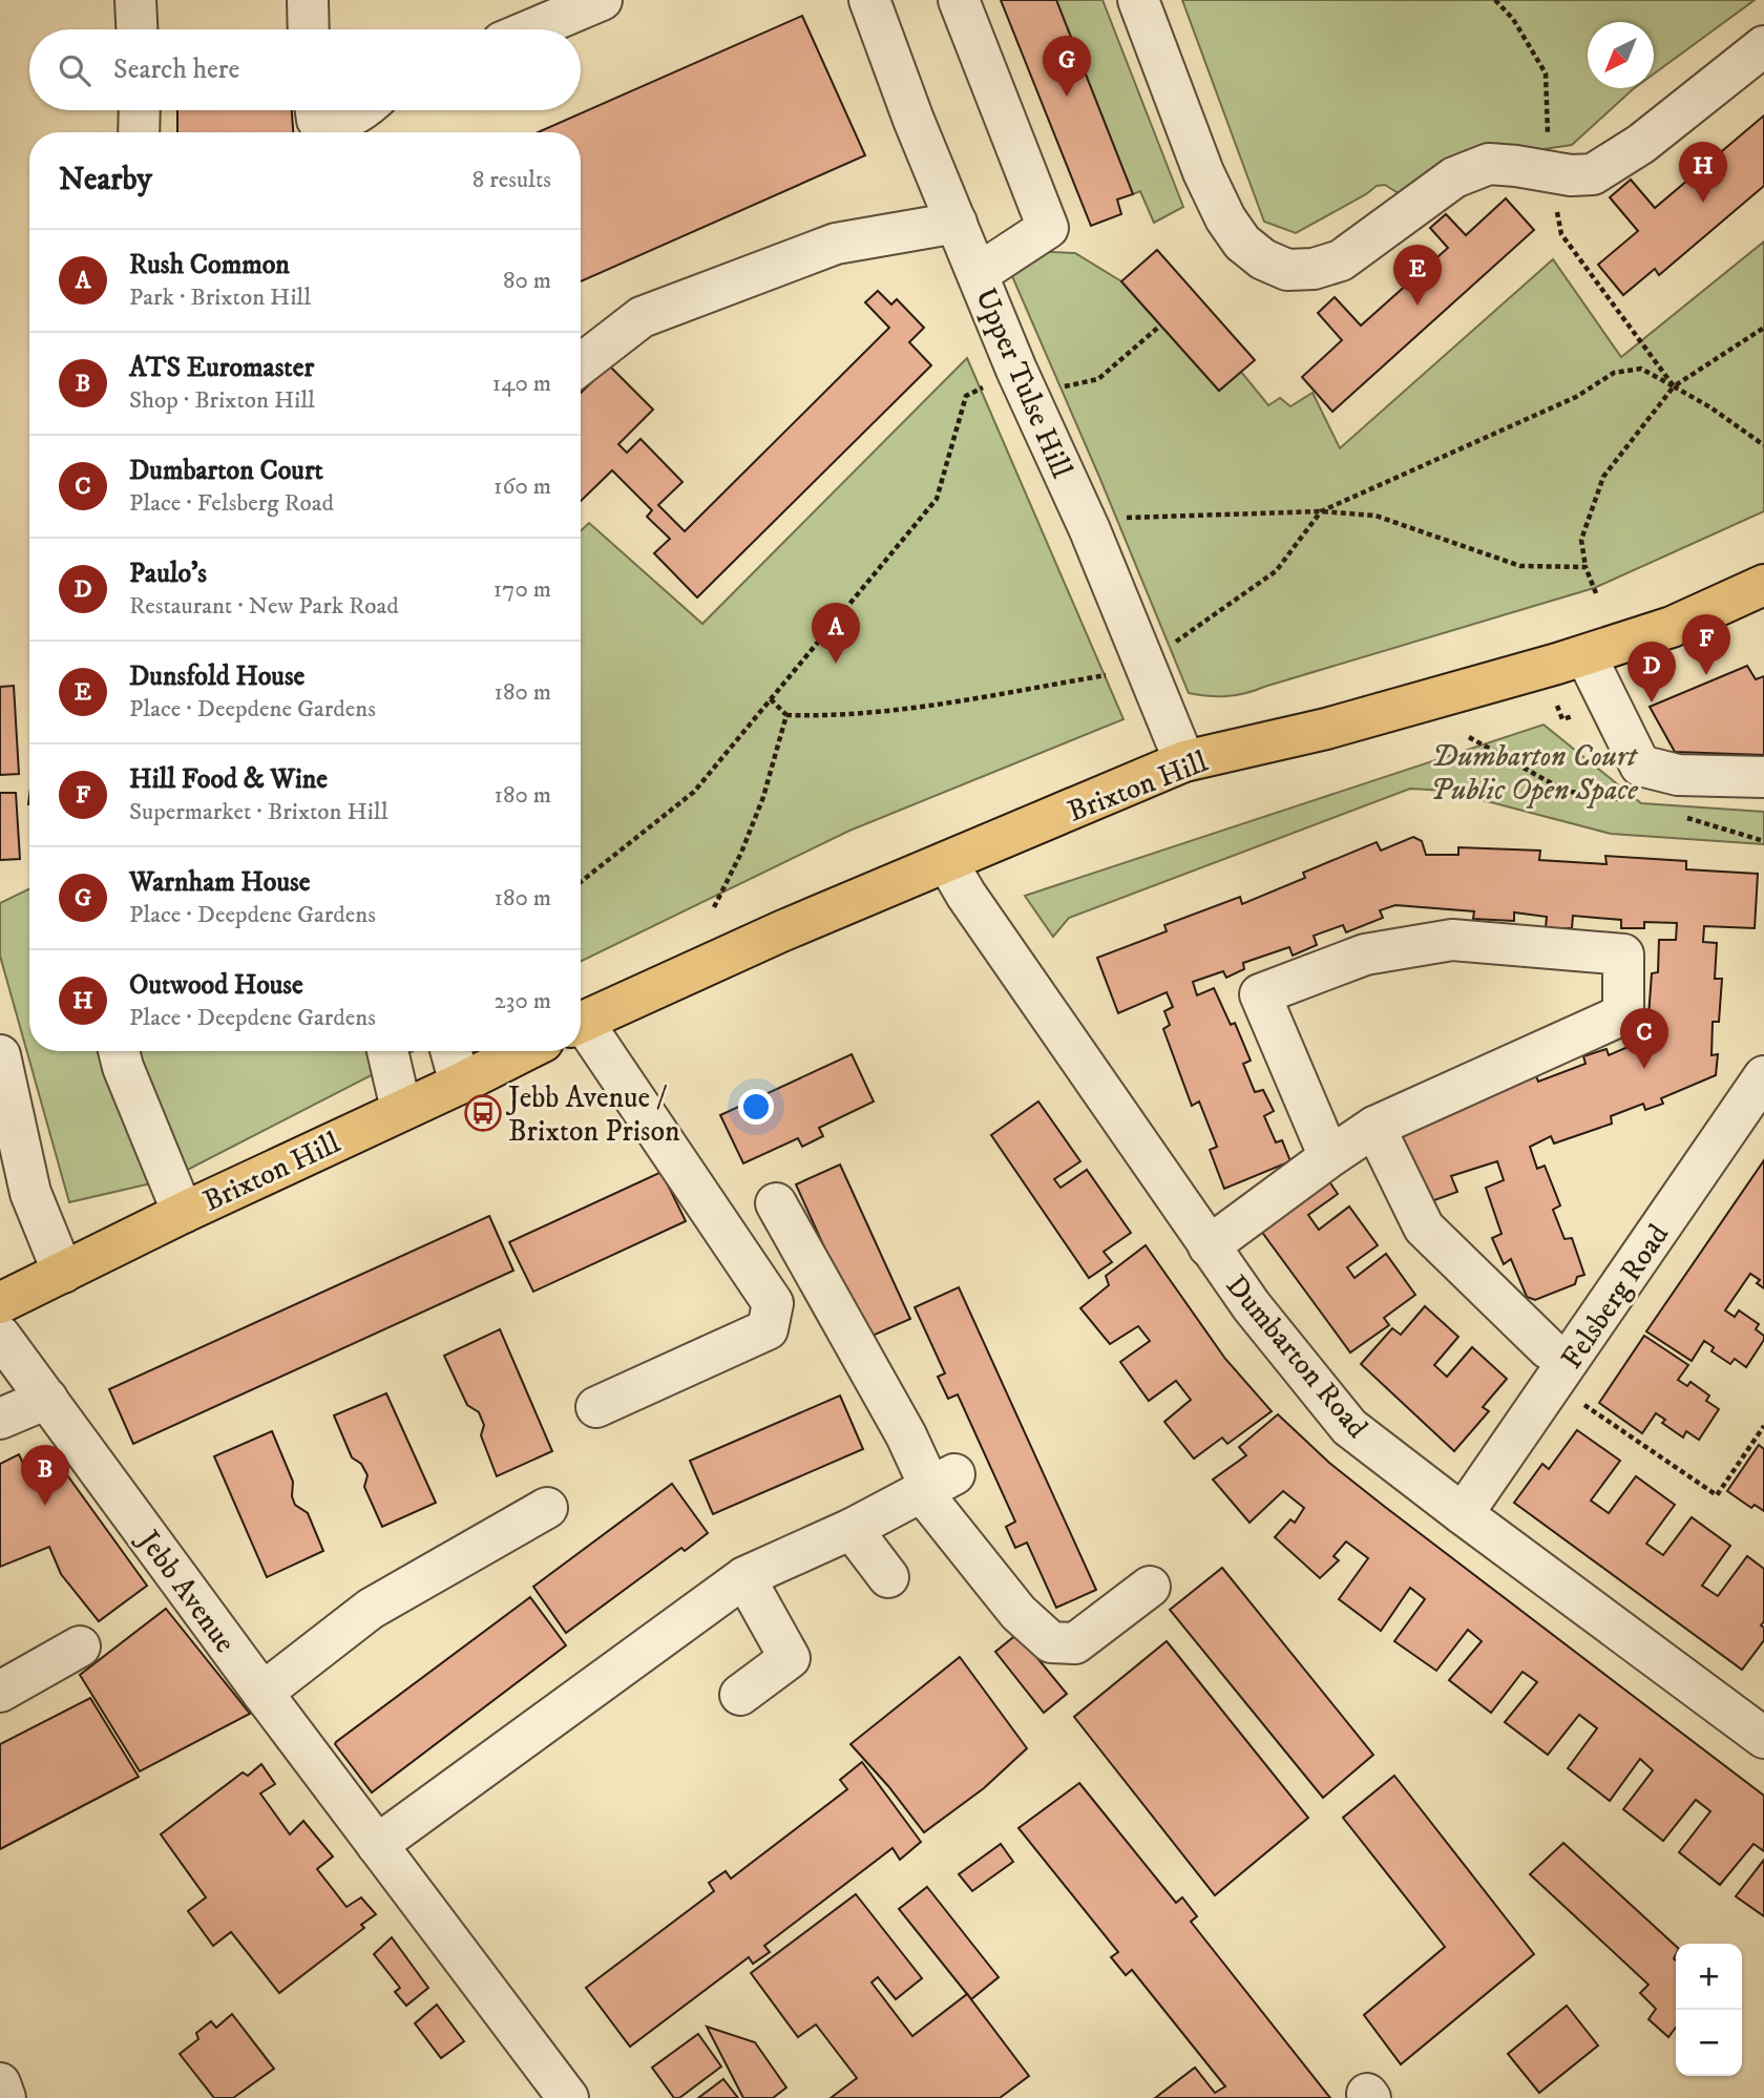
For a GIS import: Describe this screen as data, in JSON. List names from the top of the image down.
{
  "streets": {
    "highway": ["Brixton Hill"],
    "street": [
      "Upper Tulse Hill",
      "Felsberg Road",
      "Dumbarton Road",
      "Jebb Avenue"
    ]
  },
  "crossings": [
    ["Upper Tulse Hill", "Brixton Hill"],
    ["Brixton Hill", "Dumbarton Road"],
    ["Felsberg Road", "Dumbarton Road"]
  ],
  "parks": ["Dumbarton Court Public Open Space"],
  "places": {
    "bus stop": ["Jebb Avenue / Brixton Prison"]
  },
  "north": "bottom left",
  "page": {
    "search": "Search here",
    "pins": [
      "G",
      "H",
      "E",
      "A",
      "F",
      "D",
      "C",
      "B"
    ],
    "heading": ["Nearby", "8 results"],
    "list": [
      {
        "mark": "A",
        "name": "Rush Common",
        "note": "Park · Brixton Hill",
        "value": "80 m"
      },
      {
        "mark": "B",
        "name": "ATS Euromaster",
        "note": "Shop · Brixton Hill",
        "value": "140 m"
      },
      {
        "mark": "C",
        "name": "Dumbarton Court",
        "note": "Place · Felsberg Road",
        "value": "160 m"
      },
      {
        "mark": "D",
        "name": "Paulo's",
        "note": "Restaurant · New Park Road",
        "value": "170 m"
      },
      {
        "mark": "E",
        "name": "Dunsfold House",
        "note": "Place · Deepdene Gardens",
        "value": "180 m"
      },
      {
        "mark": "F",
        "name": "Hill Food & Wine",
        "note": "Supermarket · Brixton Hill",
        "value": "180 m"
      },
      {
        "mark": "G",
        "name": "Warnham House",
        "note": "Place · Deepdene Gardens",
        "value": "180 m"
      },
      {
        "mark": "H",
        "name": "Outwood House",
        "note": "Place · Deepdene Gardens",
        "value": "230 m"
      }
    ],
    "map_buttons": ["+", "−"]
  }
}
